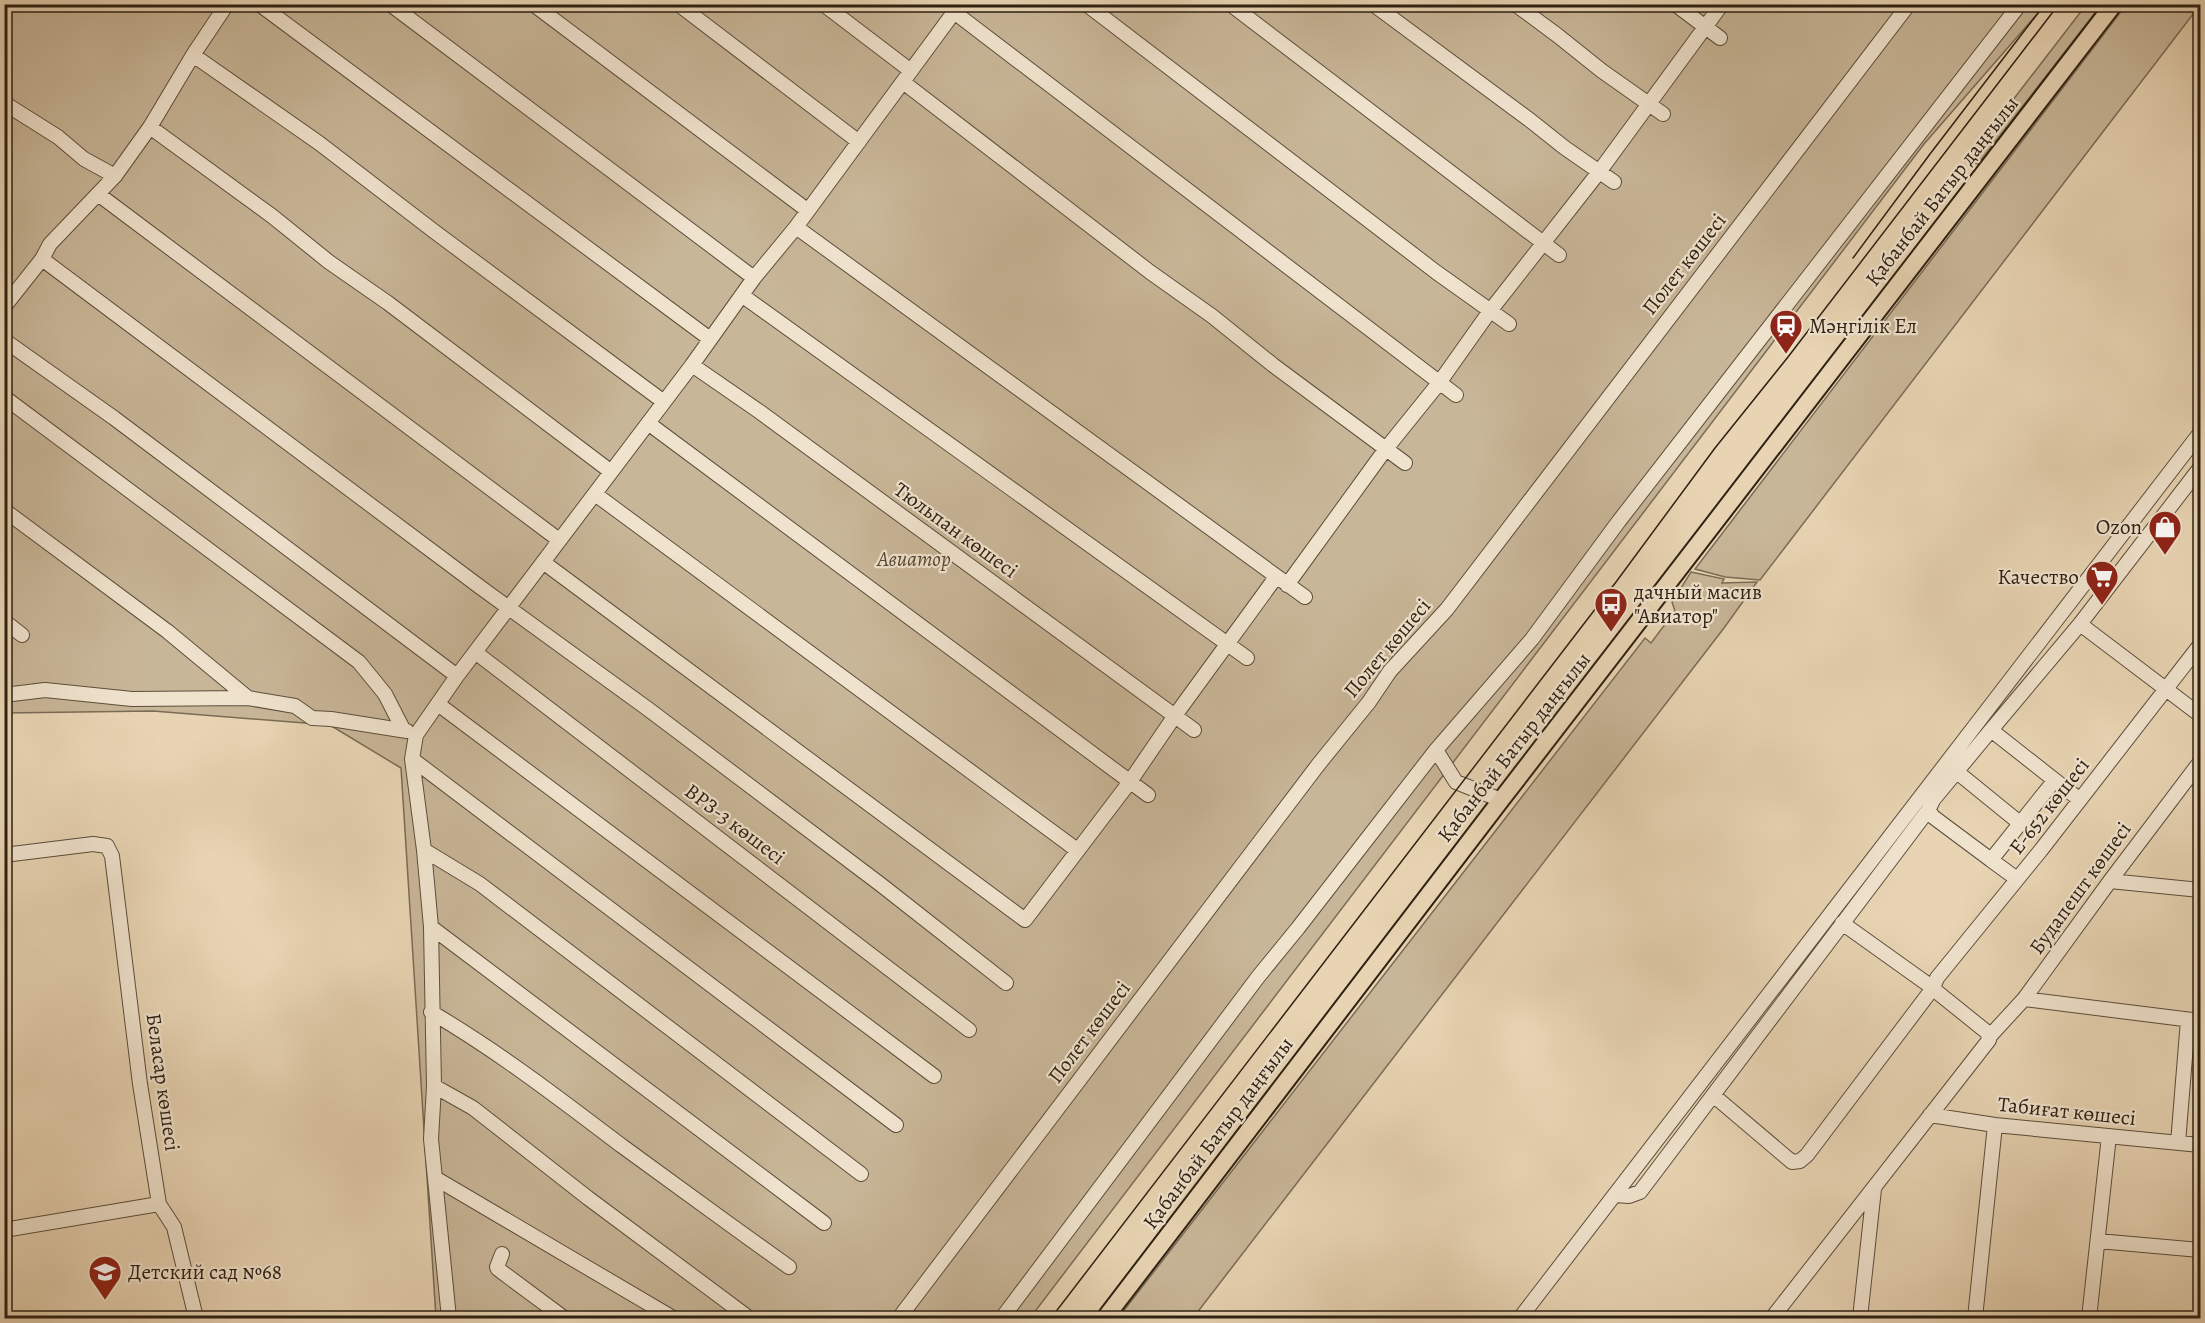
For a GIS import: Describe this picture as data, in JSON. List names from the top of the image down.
{
  "streets": {
    "main road": ["Қабанбай Батыр даңғылы"],
    "street": [
      "Полет көшесі",
      "Тюльпан көшесі",
      "Е-652 көшесі",
      "ВРЗ-3 көшесі",
      "Будапешт көшесі",
      "Беласар көшесі",
      "Табиғат көшесі"
    ]
  },
  "crossings": [
    ["Будапешт көшесі", "Табиғат көшесі"]
  ],
  "parks": ["Авиатор"],
  "places": {
    "station": ["Мәңгілік Ел"],
    "shop": ["Ozon"],
    "supermarket": ["Качество"],
    "bus stop": ["дачный масив \"Авиатор\""],
    "school or university": ["Детский сад №68"]
  }
}
